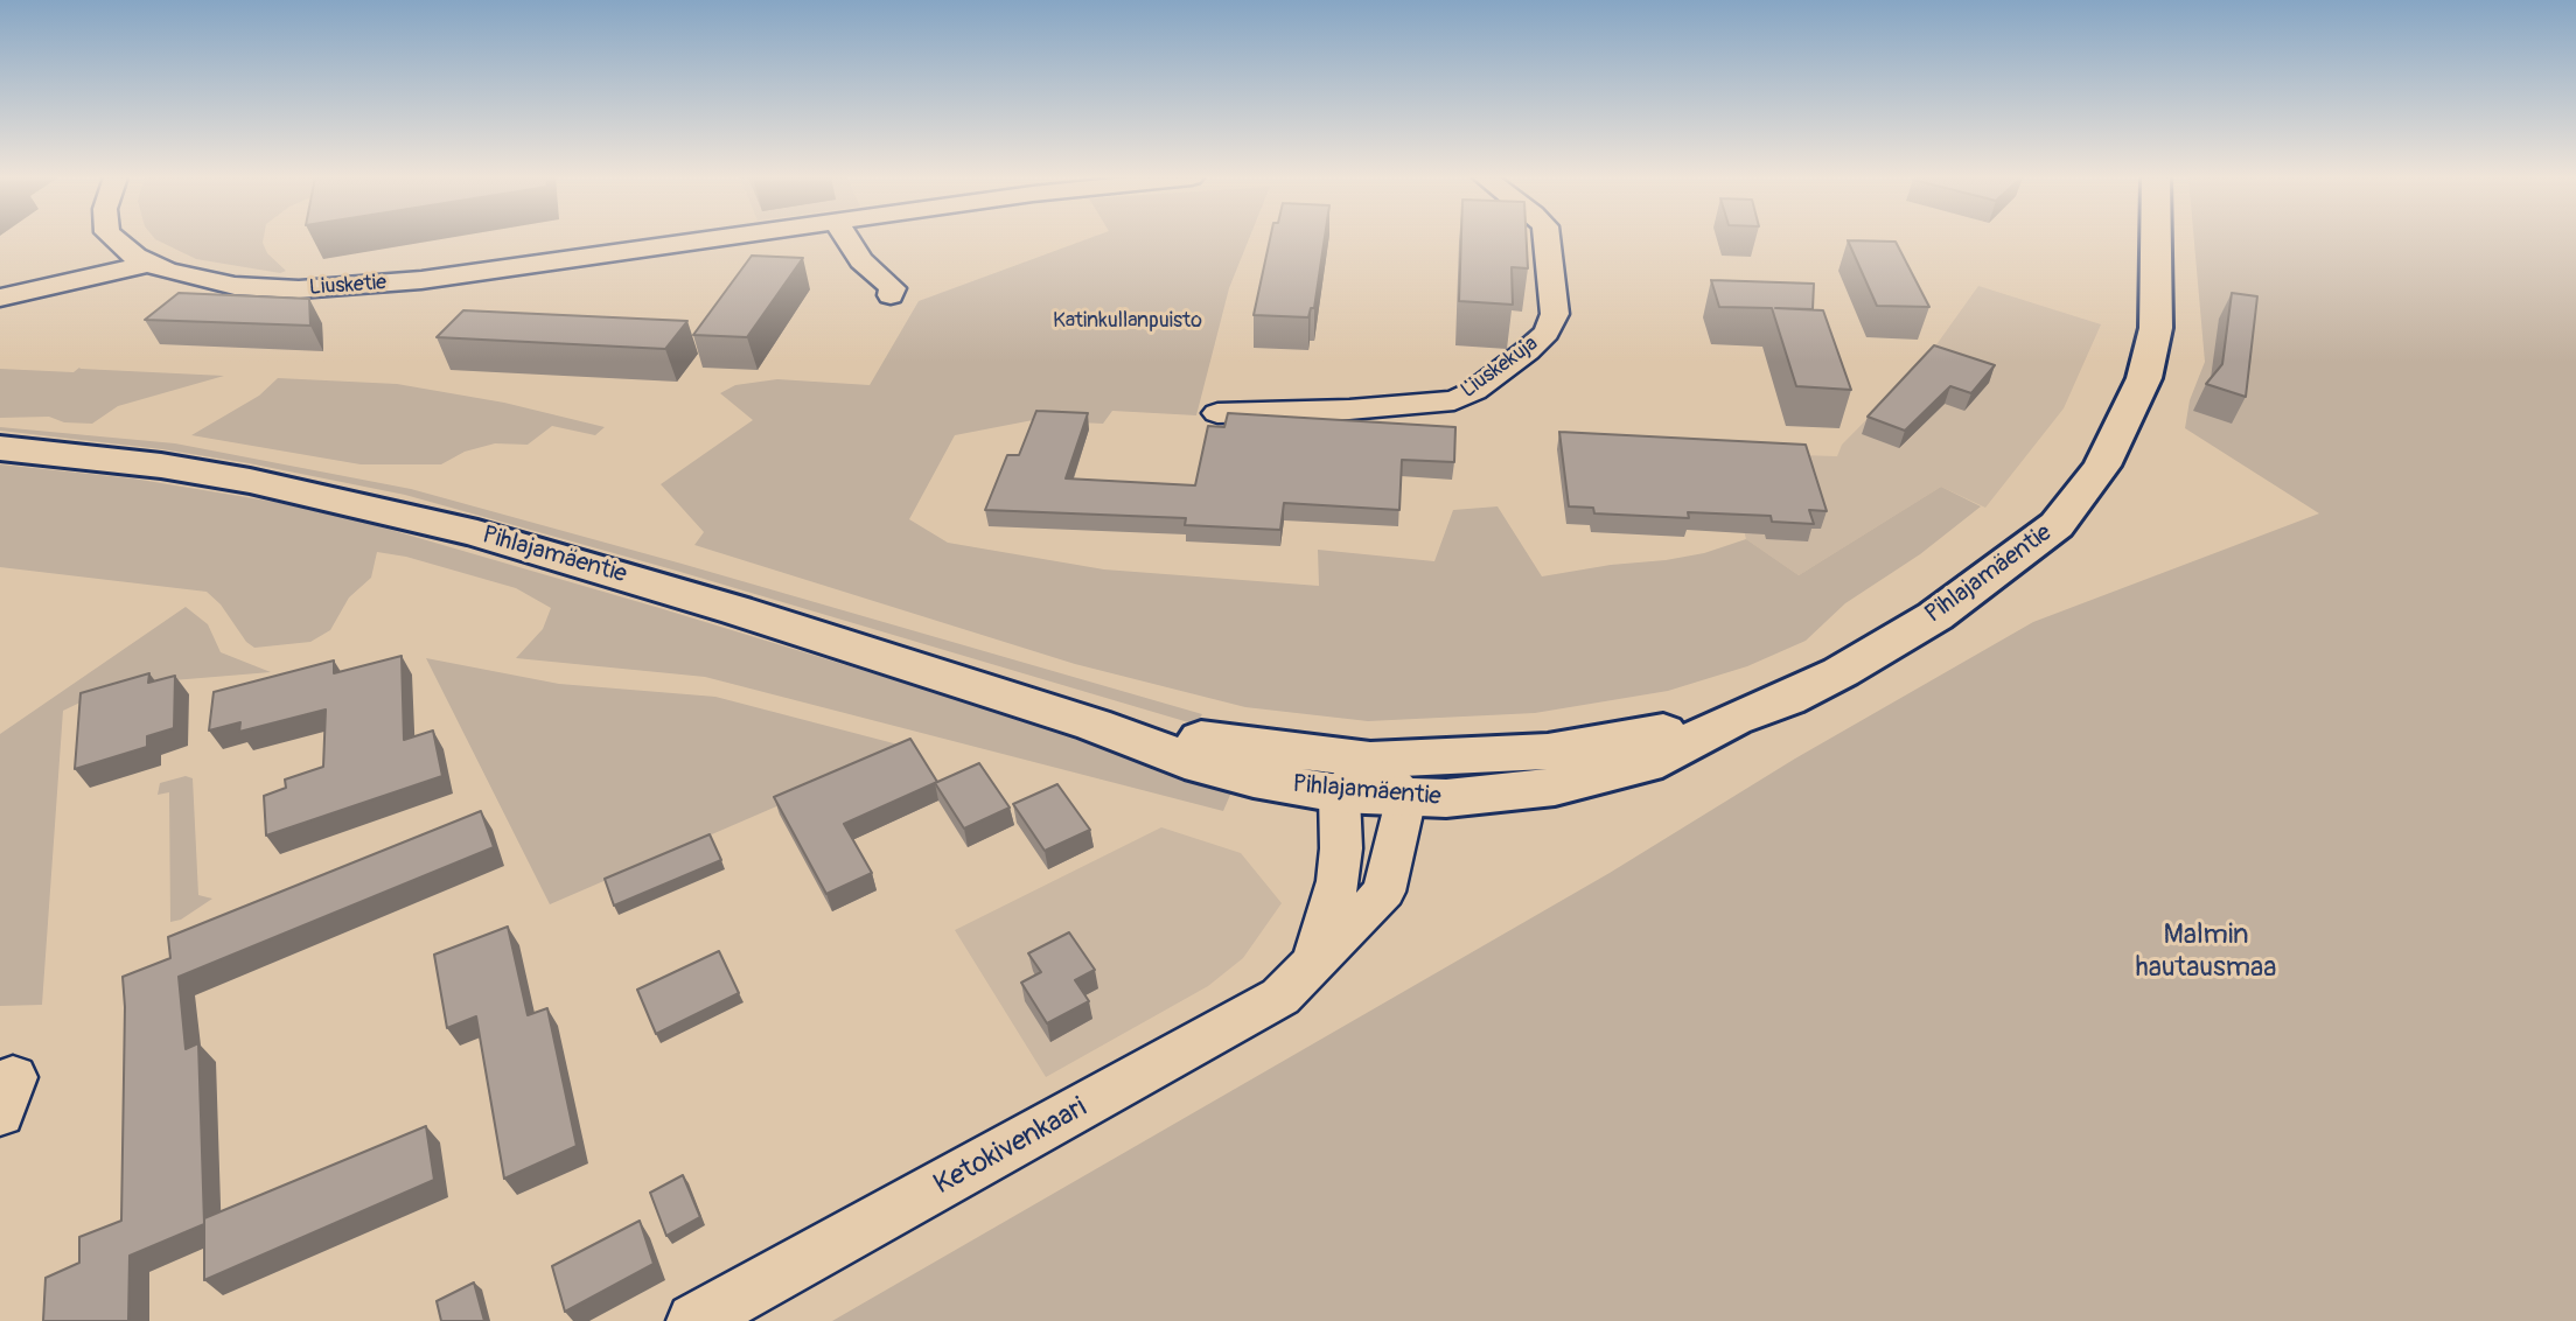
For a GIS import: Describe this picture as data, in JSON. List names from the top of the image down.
{
  "streets": {
    "main road": ["Pihlajamäentie"],
    "street": ["Liusketie", "Liuskekuja", "Ketokivenkaari"]
  },
  "crossings": [
    ["Pihlajamäentie", "Ketokivenkaari"]
  ],
  "parks": ["Katinkullanpuisto", "Malmin hautausmaa"]
}
